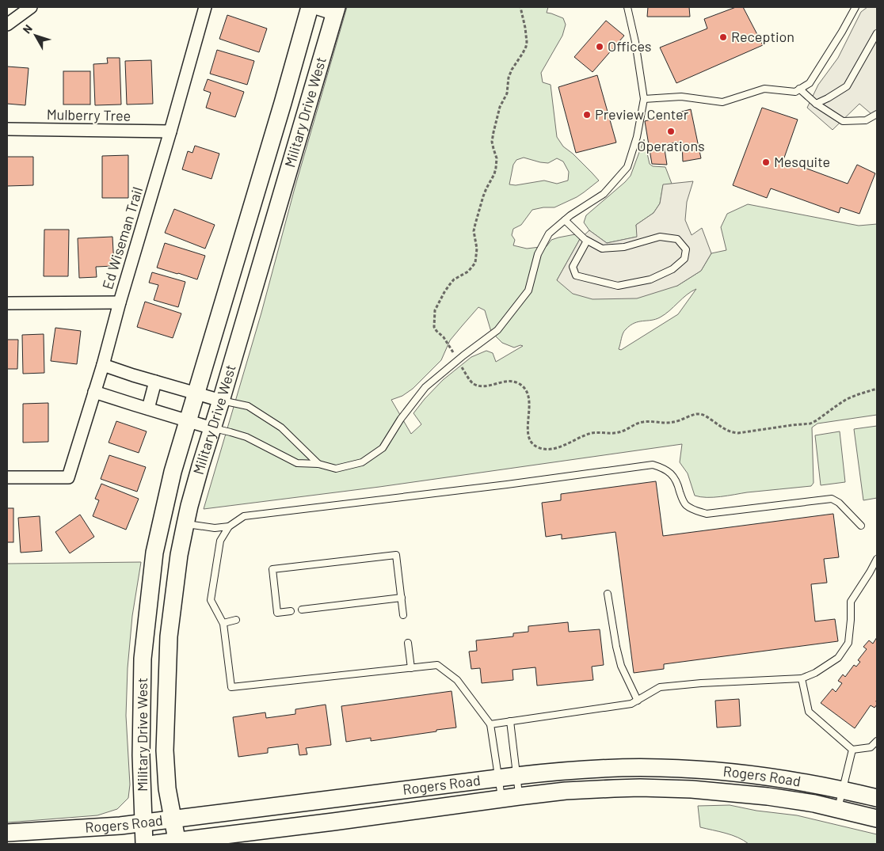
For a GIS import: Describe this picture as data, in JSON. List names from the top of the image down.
{
  "streets": {
    "main road": ["Military Drive West", "Rogers Road"],
    "street": ["Mulberry Tree", "Ed Wiseman Trail"]
  },
  "crossings": [
    ["Military Drive West", "Rogers Road"],
    ["Mulberry Tree", "Ed Wiseman Trail"]
  ],
  "places": [
    "Reception",
    "Offices",
    "Preview Center",
    "Operations",
    "Mesquite"
  ],
  "north": "top left"
}
